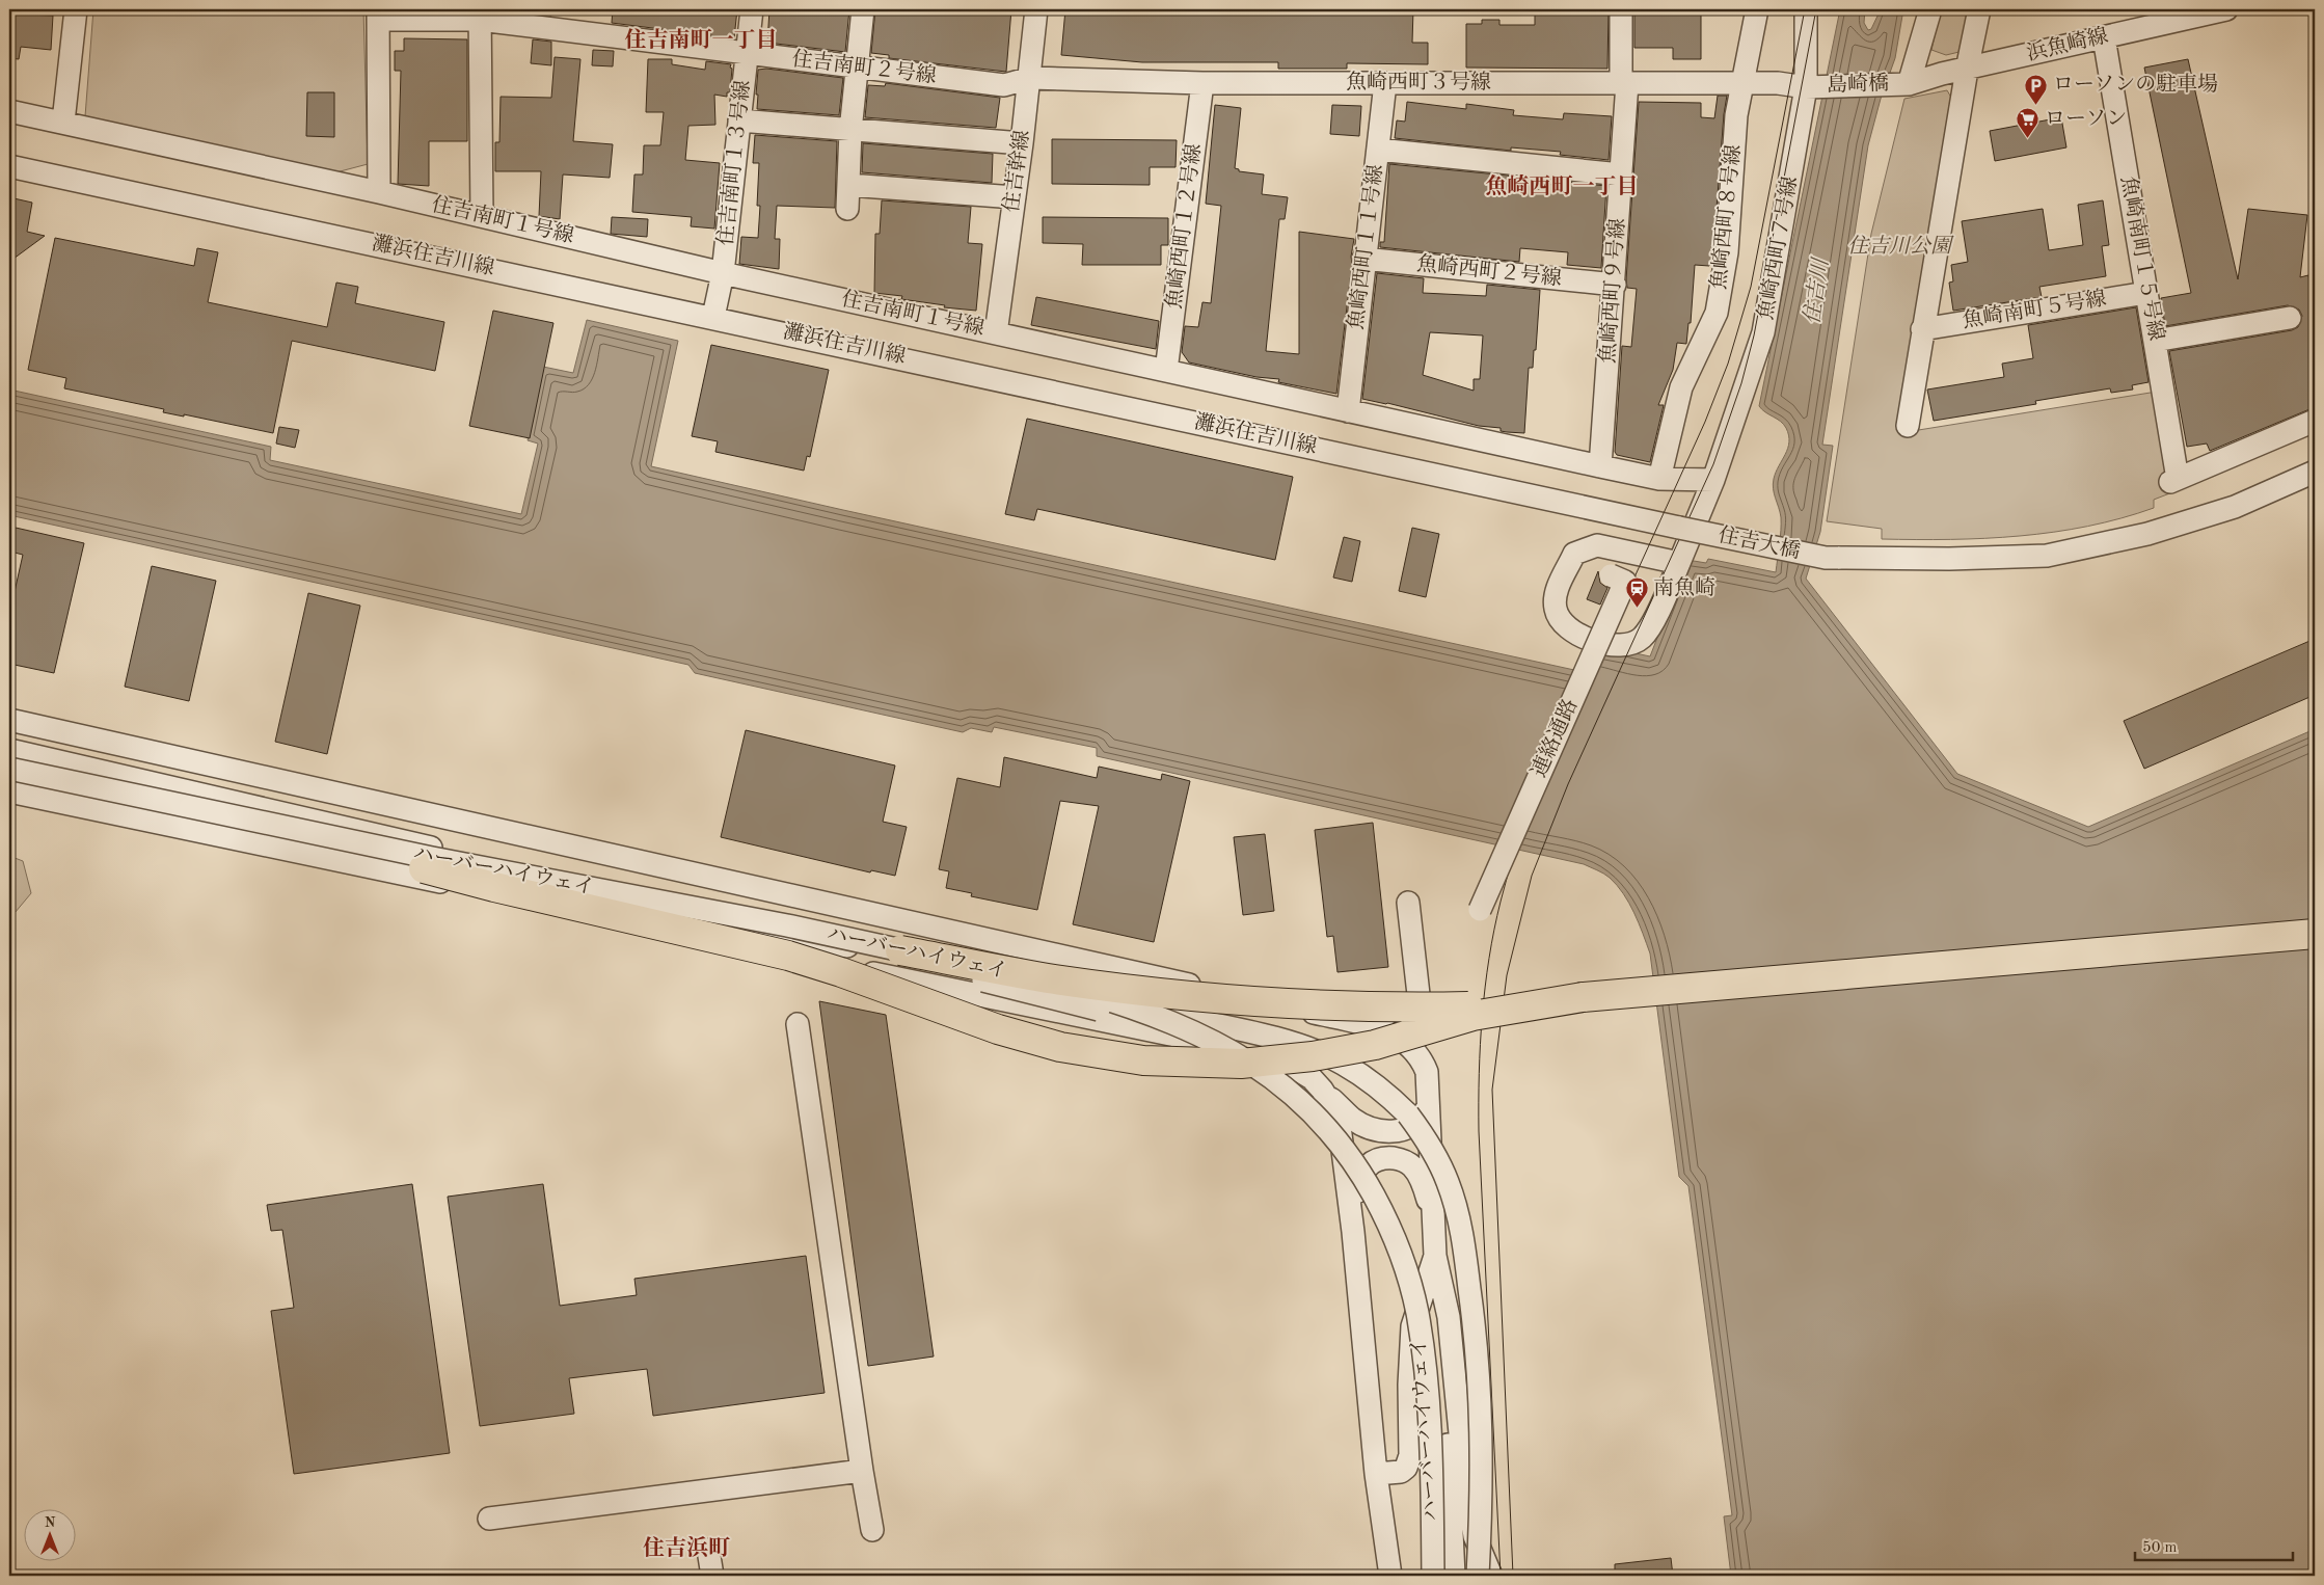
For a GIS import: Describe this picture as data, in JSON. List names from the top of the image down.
{
  "streets": {
    "street": [
      "浜魚崎線",
      "住吉南町２号線",
      "魚崎西町３号線",
      "島崎橋",
      "住吉南町１３号線",
      "住吉幹線",
      "魚崎西町８号線",
      "住吉南町１号線",
      "魚崎西町１２号線",
      "魚崎西町１１号線",
      "魚崎西町７号線",
      "灘浜住吉川線",
      "魚崎南町１５号線",
      "魚崎西町２号線",
      "魚崎西町９号線",
      "魚崎南町５号線",
      "住𠮷大橋",
      "連絡通路",
      "ハーバーハイウェイ"
    ]
  },
  "crossings": [
    ["浜魚崎線", "島崎橋"],
    ["浜魚崎線", "魚崎南町１５号線"],
    ["住吉南町２号線", "魚崎西町３号線"],
    ["住吉南町２号線", "住吉南町１３号線"],
    ["住吉南町２号線", "住吉幹線"],
    ["魚崎西町３号線", "島崎橋"],
    ["魚崎西町３号線", "住吉幹線"],
    ["魚崎西町３号線", "魚崎西町８号線"],
    ["魚崎西町３号線", "魚崎西町１２号線"],
    ["魚崎西町３号線", "魚崎西町１１号線"],
    ["魚崎西町３号線", "魚崎西町７号線"],
    ["魚崎西町３号線", "魚崎西町９号線"],
    ["島崎橋", "魚崎西町７号線"],
    ["住吉南町１３号線", "住吉南町１号線"],
    ["住吉南町１３号線", "灘浜住吉川線"],
    ["住吉幹線", "住吉南町１号線"],
    ["魚崎西町８号線", "住吉南町１号線"],
    ["住吉南町１号線", "魚崎西町１２号線"],
    ["住吉南町１号線", "魚崎西町１１号線"],
    ["住吉南町１号線", "魚崎西町７号線"],
    ["住吉南町１号線", "魚崎西町９号線"],
    ["魚崎西町１１号線", "魚崎西町２号線"],
    ["灘浜住吉川線", "住𠮷大橋"],
    ["魚崎南町１５号線", "魚崎南町５号線"],
    ["魚崎西町２号線", "魚崎西町９号線"]
  ],
  "districts": ["住吉南町一丁目", "魚崎西町一丁目", "住吉浜町"],
  "water": ["住吉川"],
  "parks": ["住吉川公園"],
  "places": {
    "parking": ["ローソンの駐車場"],
    "supermarket": ["ローソン"],
    "station": ["南魚崎"]
  },
  "scale_bar": "50 m",
  "north": "top"
}
